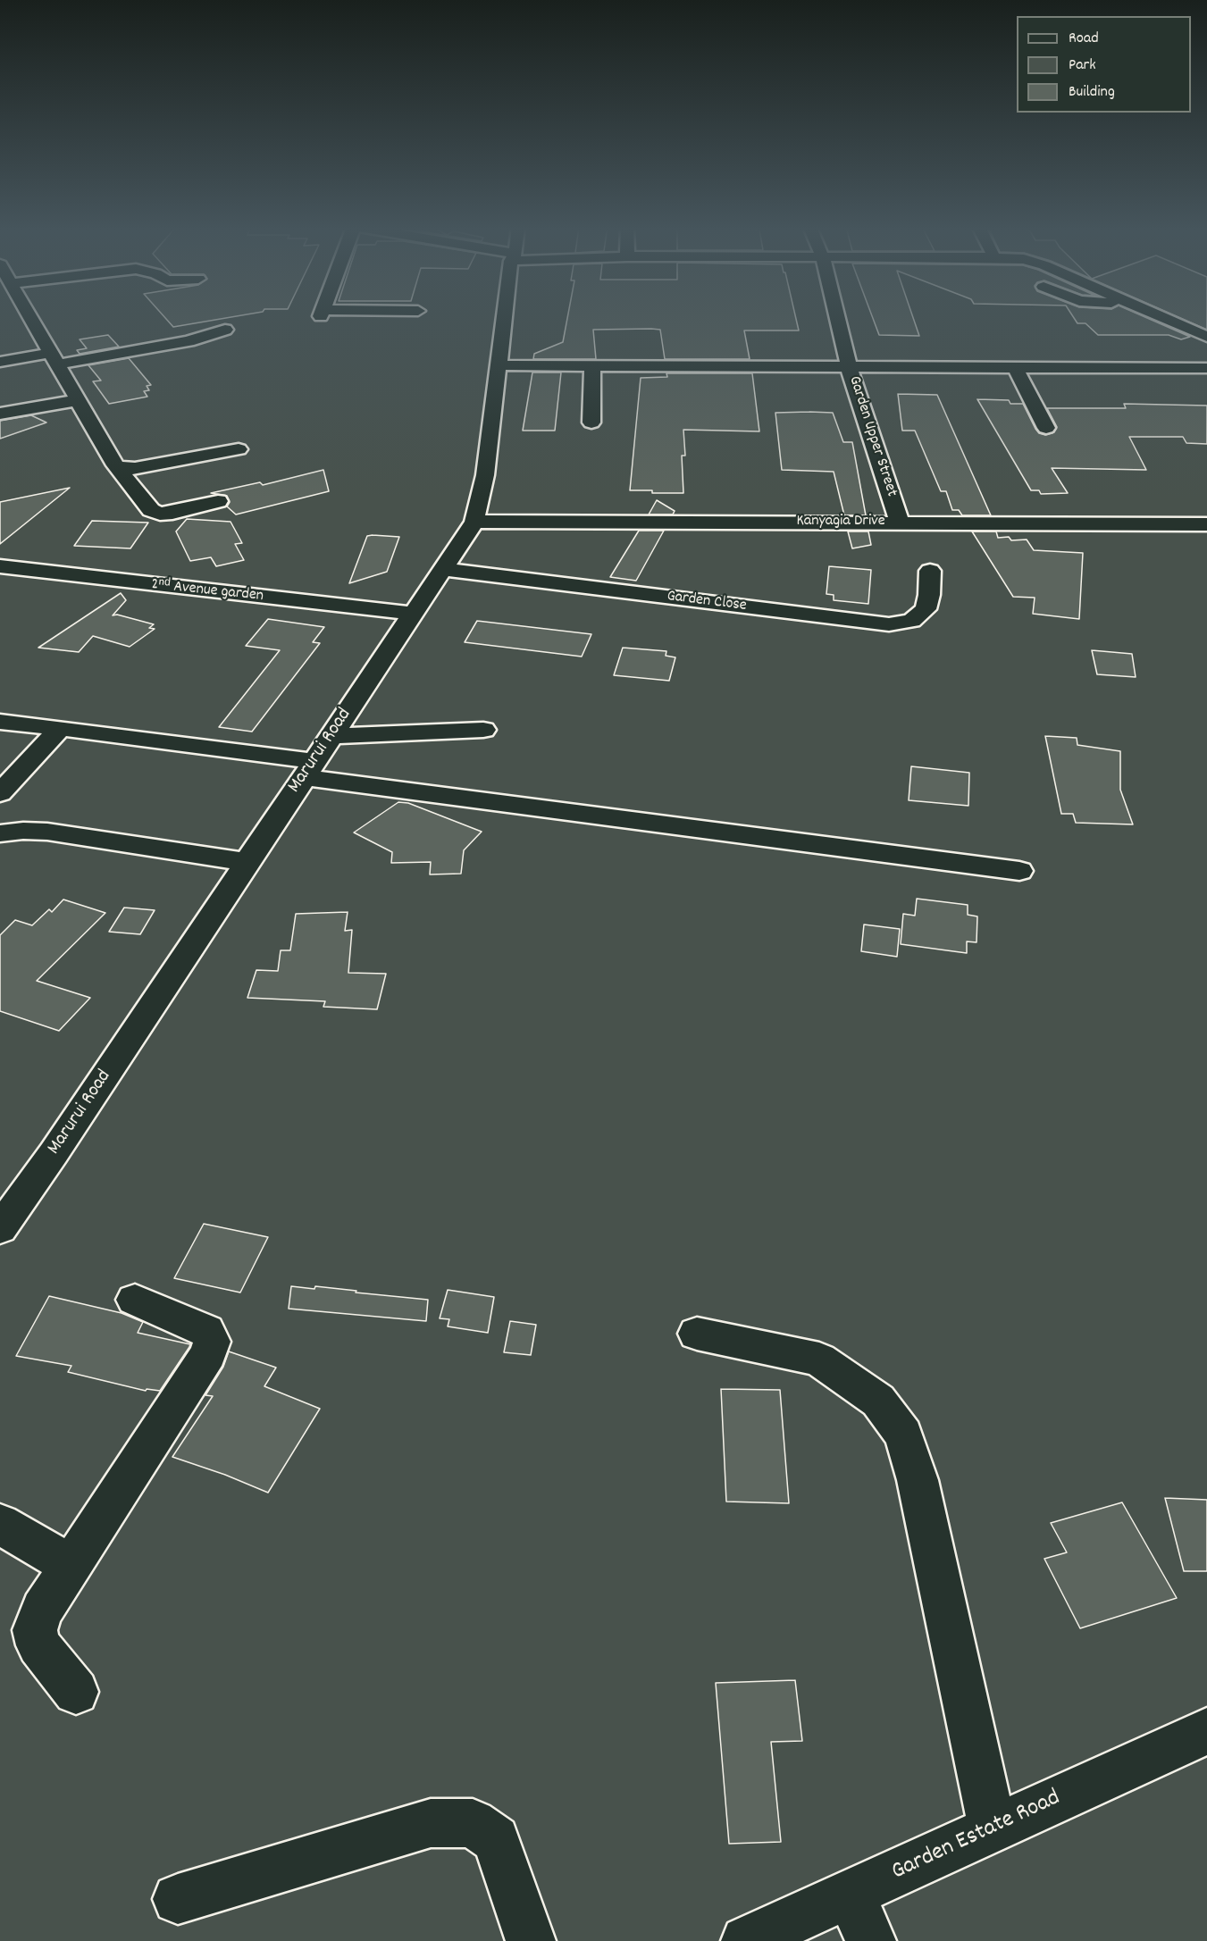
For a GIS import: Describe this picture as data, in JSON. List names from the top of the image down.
{
  "streets": {
    "street": [
      "Garden Upper Street",
      "Kanyagia Drive",
      "2ⁿᵈ Avenue garden",
      "Garden Close",
      "Marurui Road",
      "Garden Estate Road"
    ]
  },
  "crossings": [
    ["Garden Upper Street", "Kanyagia Drive"],
    ["Kanyagia Drive", "Marurui Road"],
    ["2ⁿᵈ Avenue garden", "Marurui Road"],
    ["Garden Close", "Marurui Road"]
  ],
  "legend": ["Road", "Park", "Building"]
}
